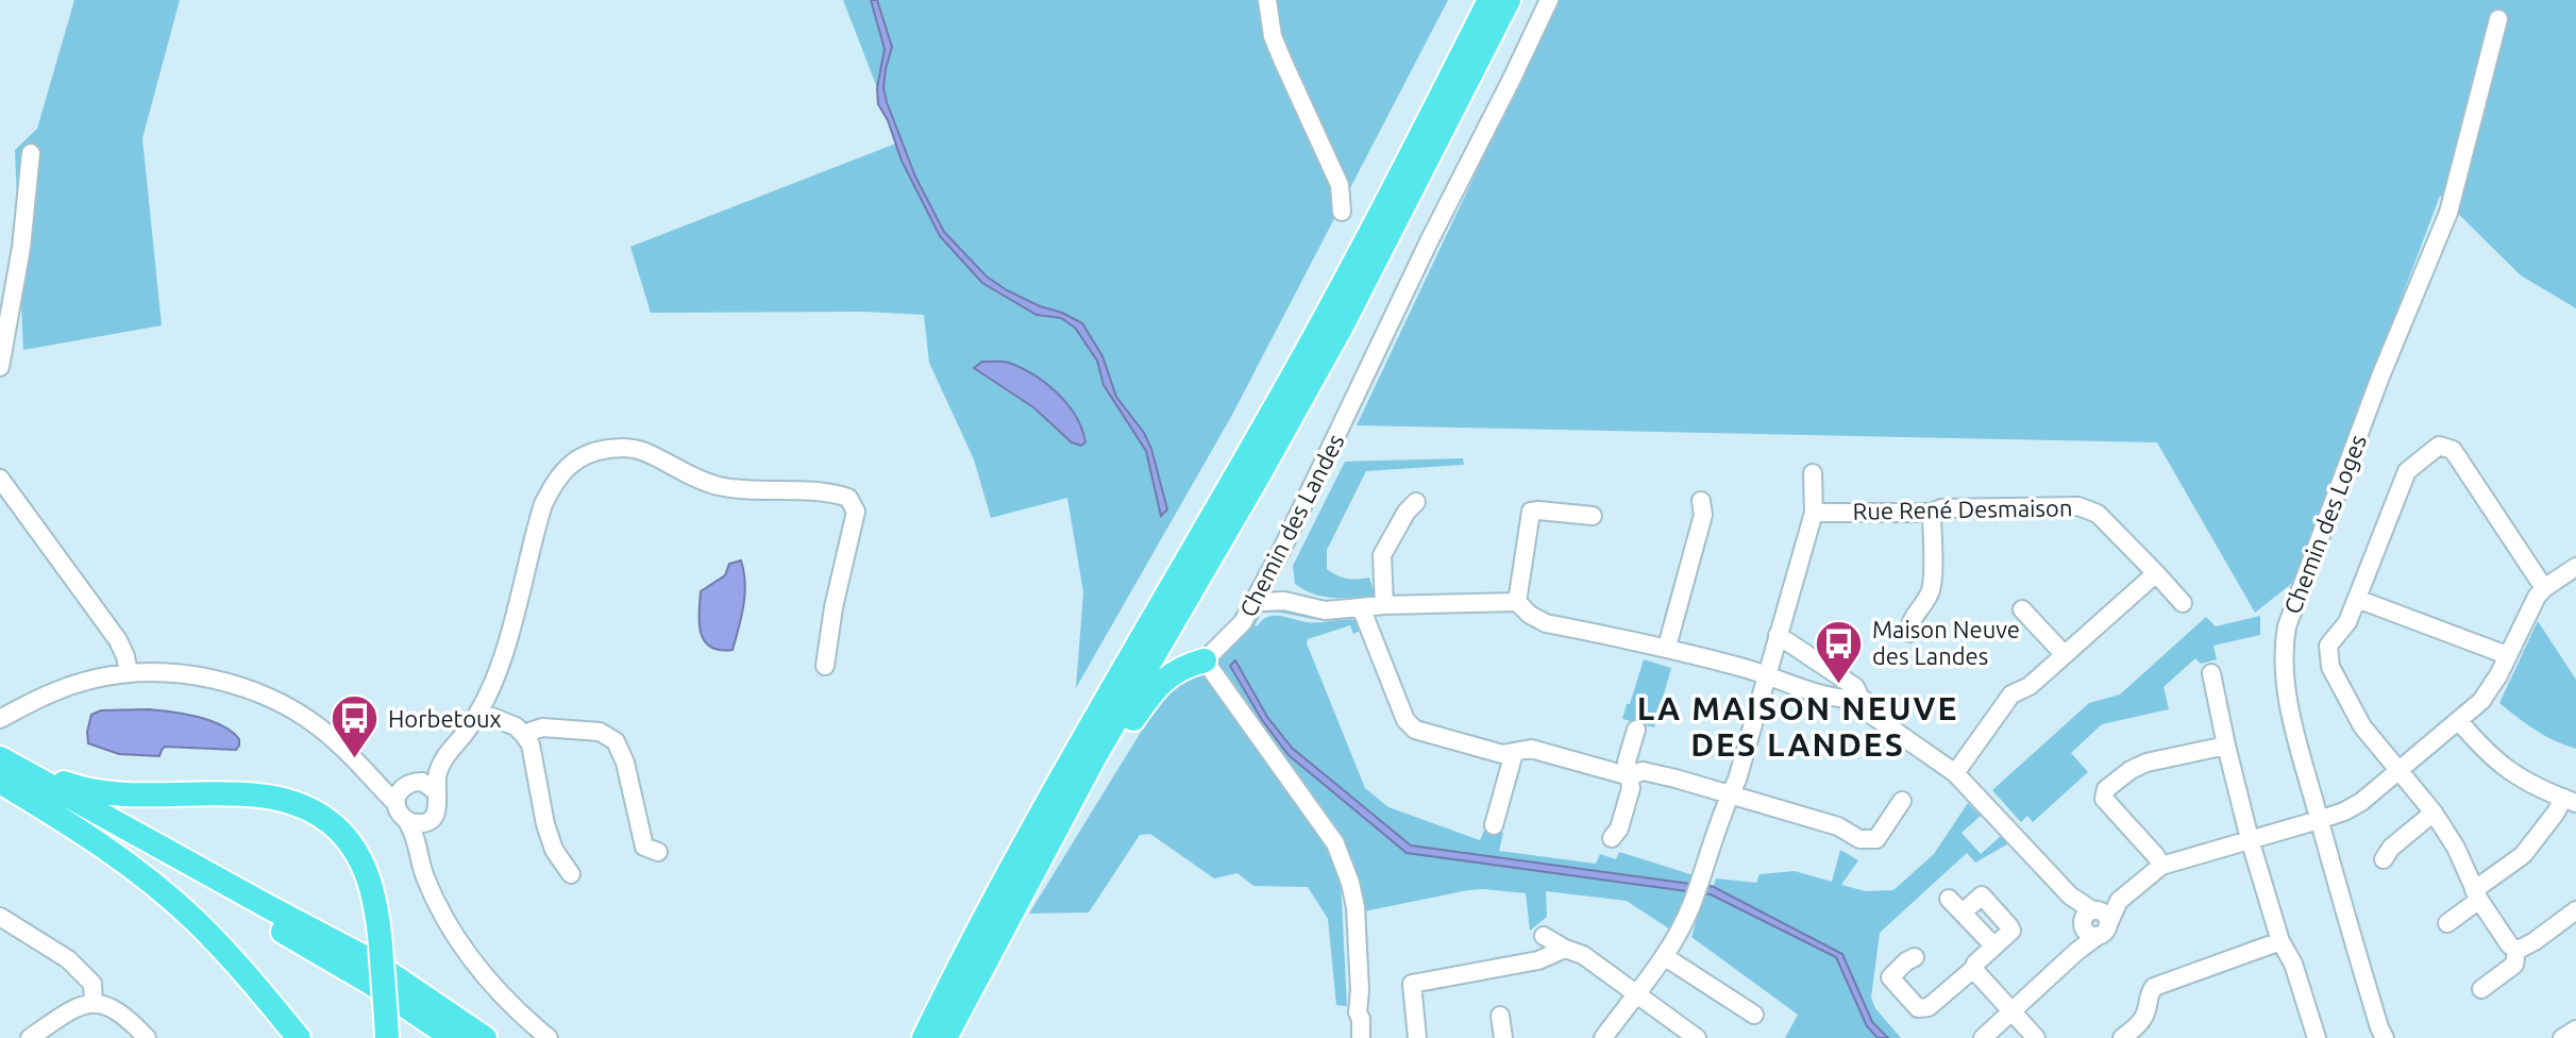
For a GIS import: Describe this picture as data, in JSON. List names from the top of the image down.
{
  "streets": {
    "street": ["Rue René Desmaison", "Chemin des Loges", "Chemin des Landes"]
  },
  "districts": ["LA MAISON NEUVE DES LANDES"],
  "places": {
    "bus stop": ["Maison Neuve des Landes", "Horbetoux"]
  }
}
